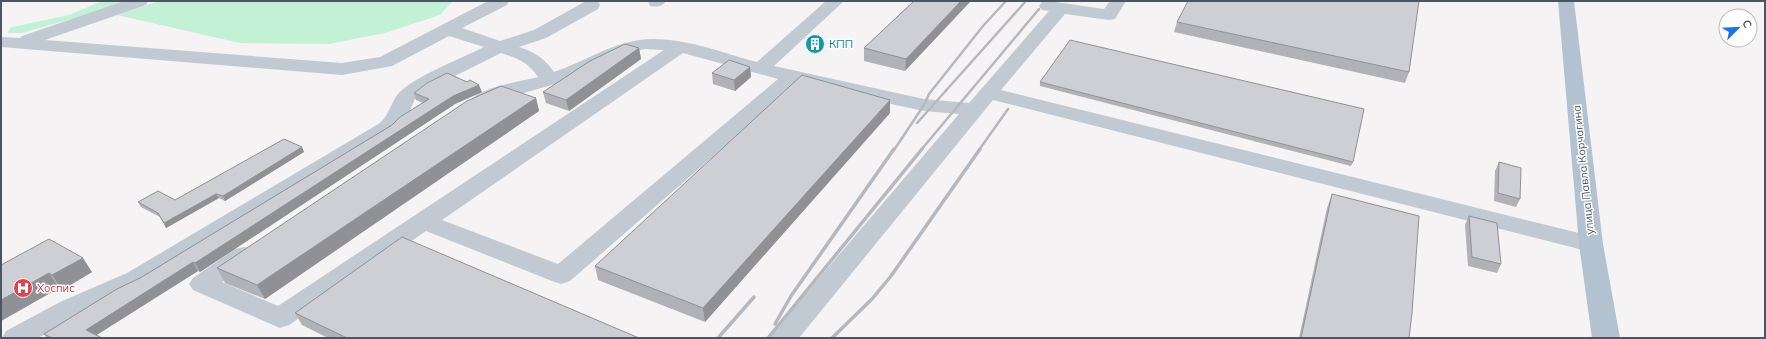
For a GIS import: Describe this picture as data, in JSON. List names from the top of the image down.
{
  "streets": {
    "main road": ["улица Павла Корчагина"]
  },
  "places": {
    "building": ["КПП"],
    "hospital": ["Хоспис"]
  },
  "north": "top right"
}
